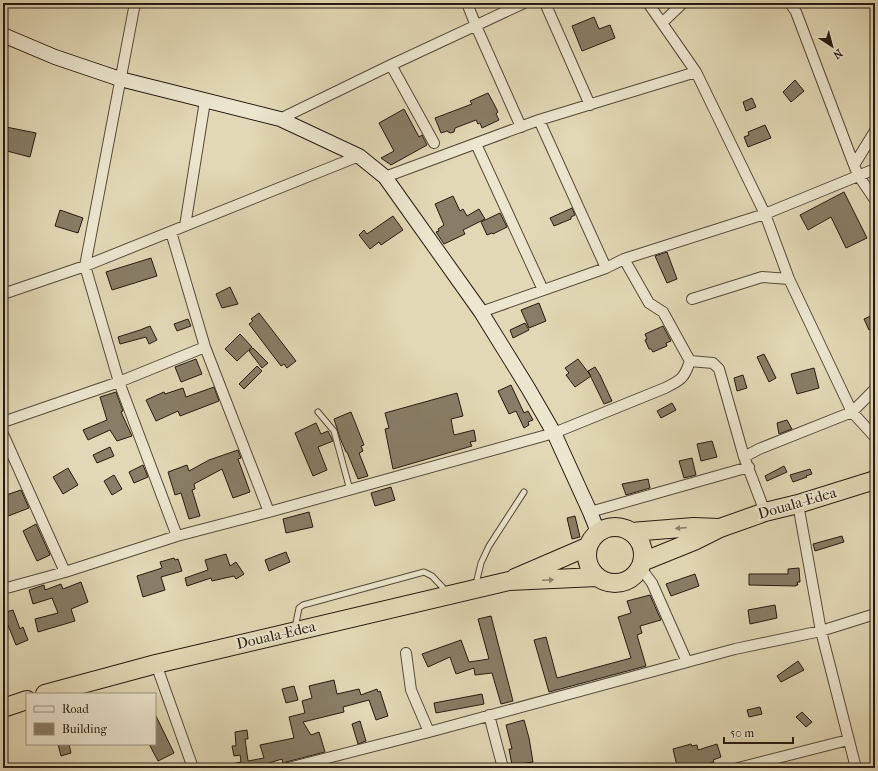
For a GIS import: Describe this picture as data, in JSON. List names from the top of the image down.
{
  "streets": {
    "highway": ["Douala-Edea"]
  },
  "legend": ["Road", "Building"],
  "scale_bar": "50 m",
  "north": "bottom right"
}
